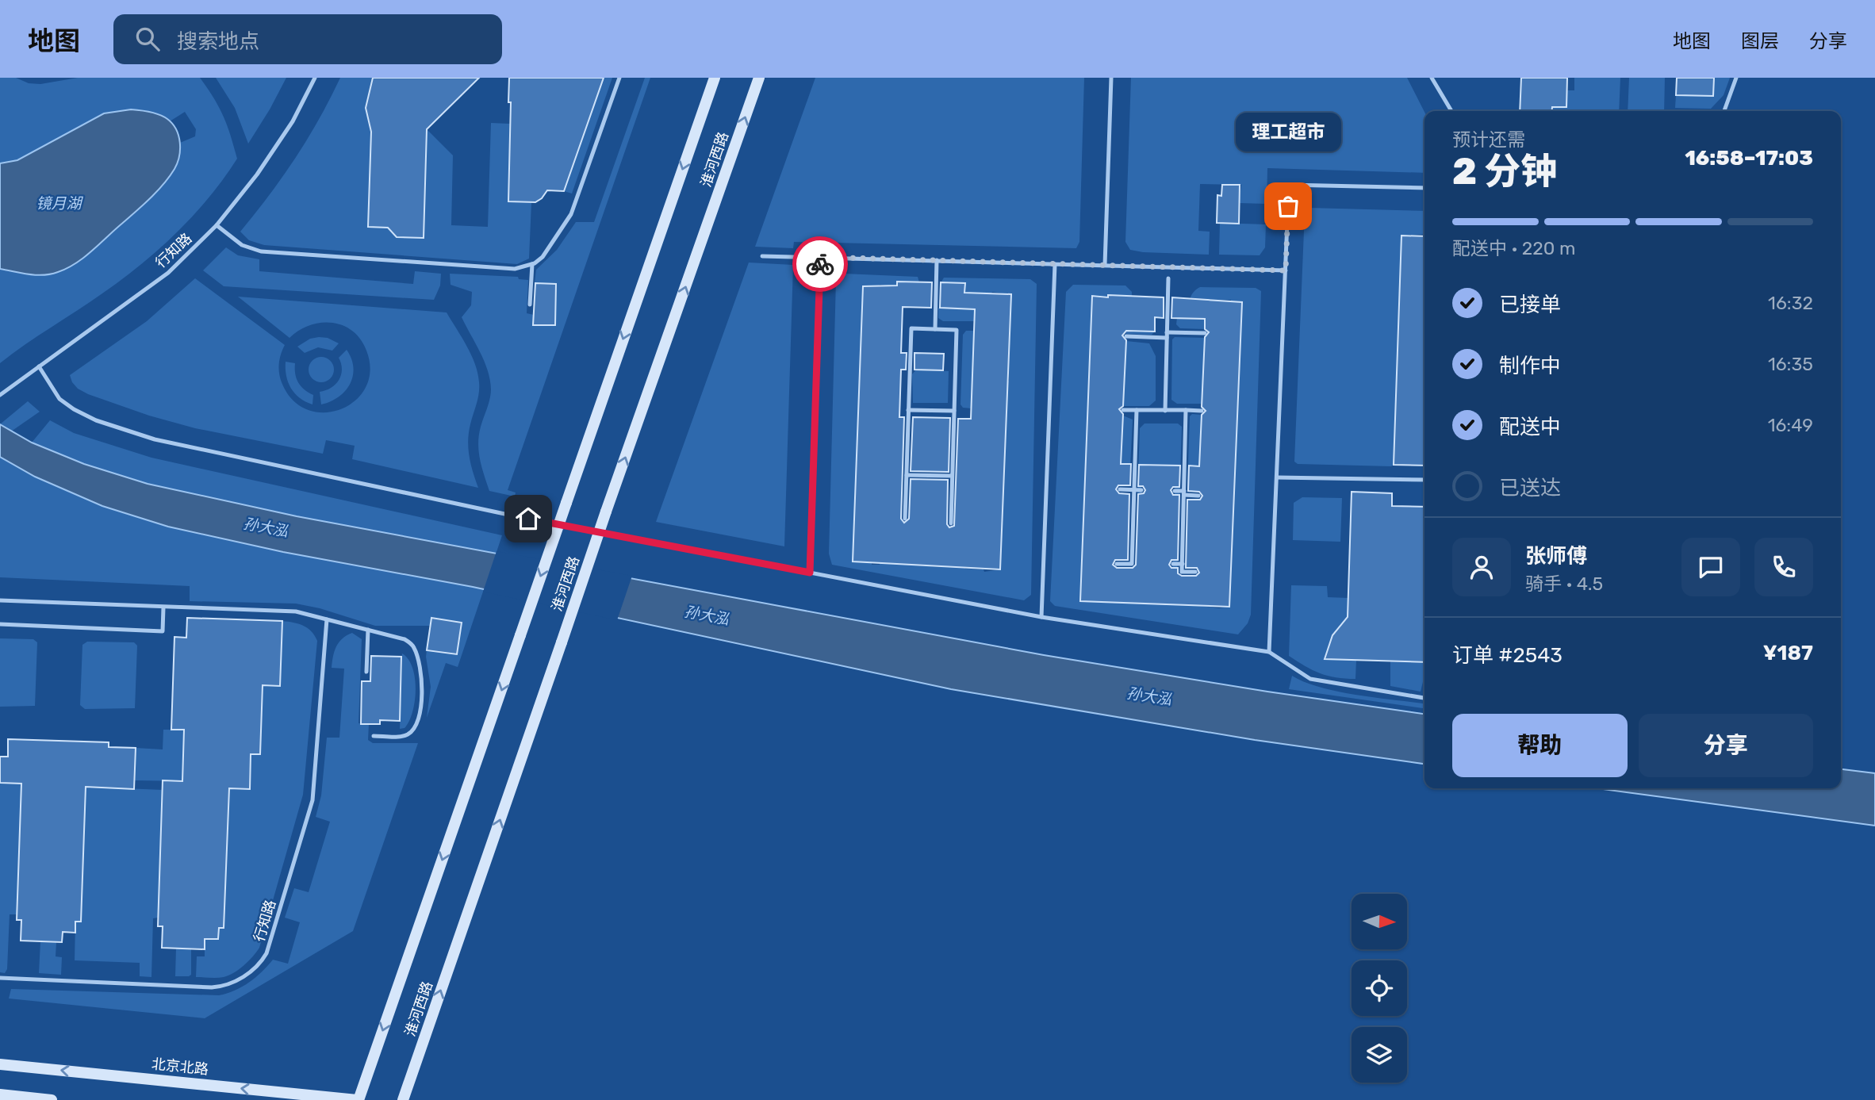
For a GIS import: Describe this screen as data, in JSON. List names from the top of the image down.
{
  "streets": {
    "main road": ["淮河西路", "北京北路"],
    "lane": ["行知路"]
  },
  "crossings": [
    ["淮河西路", "北京北路"]
  ],
  "one_way": ["北京北路"],
  "water": ["镜月湖", "孙大泓"],
  "places": ["理工超市"],
  "north": "right",
  "page": {
    "header": "地图",
    "search": "搜索地点",
    "nav": ["地图", "图层", "分享"],
    "heading": ["2 分钟", "预计还需", "16:58–17:03"],
    "panel": [
      "张师傅",
      "骑手 · 4.5",
      "订单 #2543",
      "¥187"
    ],
    "bubble": "理工超市",
    "bar": "配送中 · 220 m",
    "list": [
      ["已接单", "16:32"],
      ["制作中", "16:35"],
      ["配送中", "16:49"],
      "已送达"
    ],
    "buttons": ["帮助", "分享"]
  }
}
